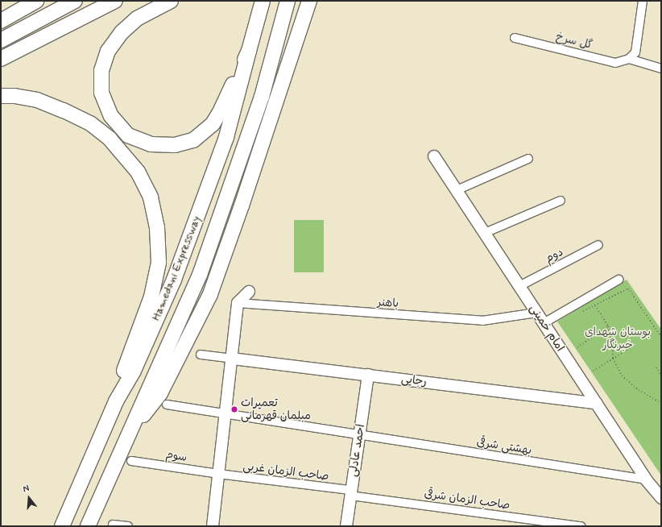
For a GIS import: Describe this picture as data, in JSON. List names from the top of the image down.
{
  "streets": {
    "highway": ["Hamedani Expressway"],
    "street": [
      "گل سرخ",
      "دوم",
      "باهنر",
      "امام خمینی",
      "رجایی",
      "بهشتی شرقی",
      "احمد عادلی",
      "سوم",
      "صاحب الزمان غربی",
      "صاحب الزمان شرقی"
    ]
  },
  "crossings": [
    ["دوم", "امام خمینی"],
    ["باهنر", "امام خمینی"],
    ["امام خمینی", "رجایی"],
    ["امام خمینی", "بهشتی شرقی"],
    ["رجایی", "احمد عادلی"],
    ["بهشتی شرقی", "احمد عادلی"],
    ["احمد عادلی", "صاحب الزمان غربی"],
    ["احمد عادلی", "صاحب الزمان شرقی"],
    ["سوم", "صاحب الزمان غربی"],
    ["صاحب الزمان غربی", "صاحب الزمان شرقی"]
  ],
  "parks": ["بوستان شهدای خبرنگار"],
  "places": ["تعمیرات مبلمان قهرمانی"],
  "north": "top"
}
